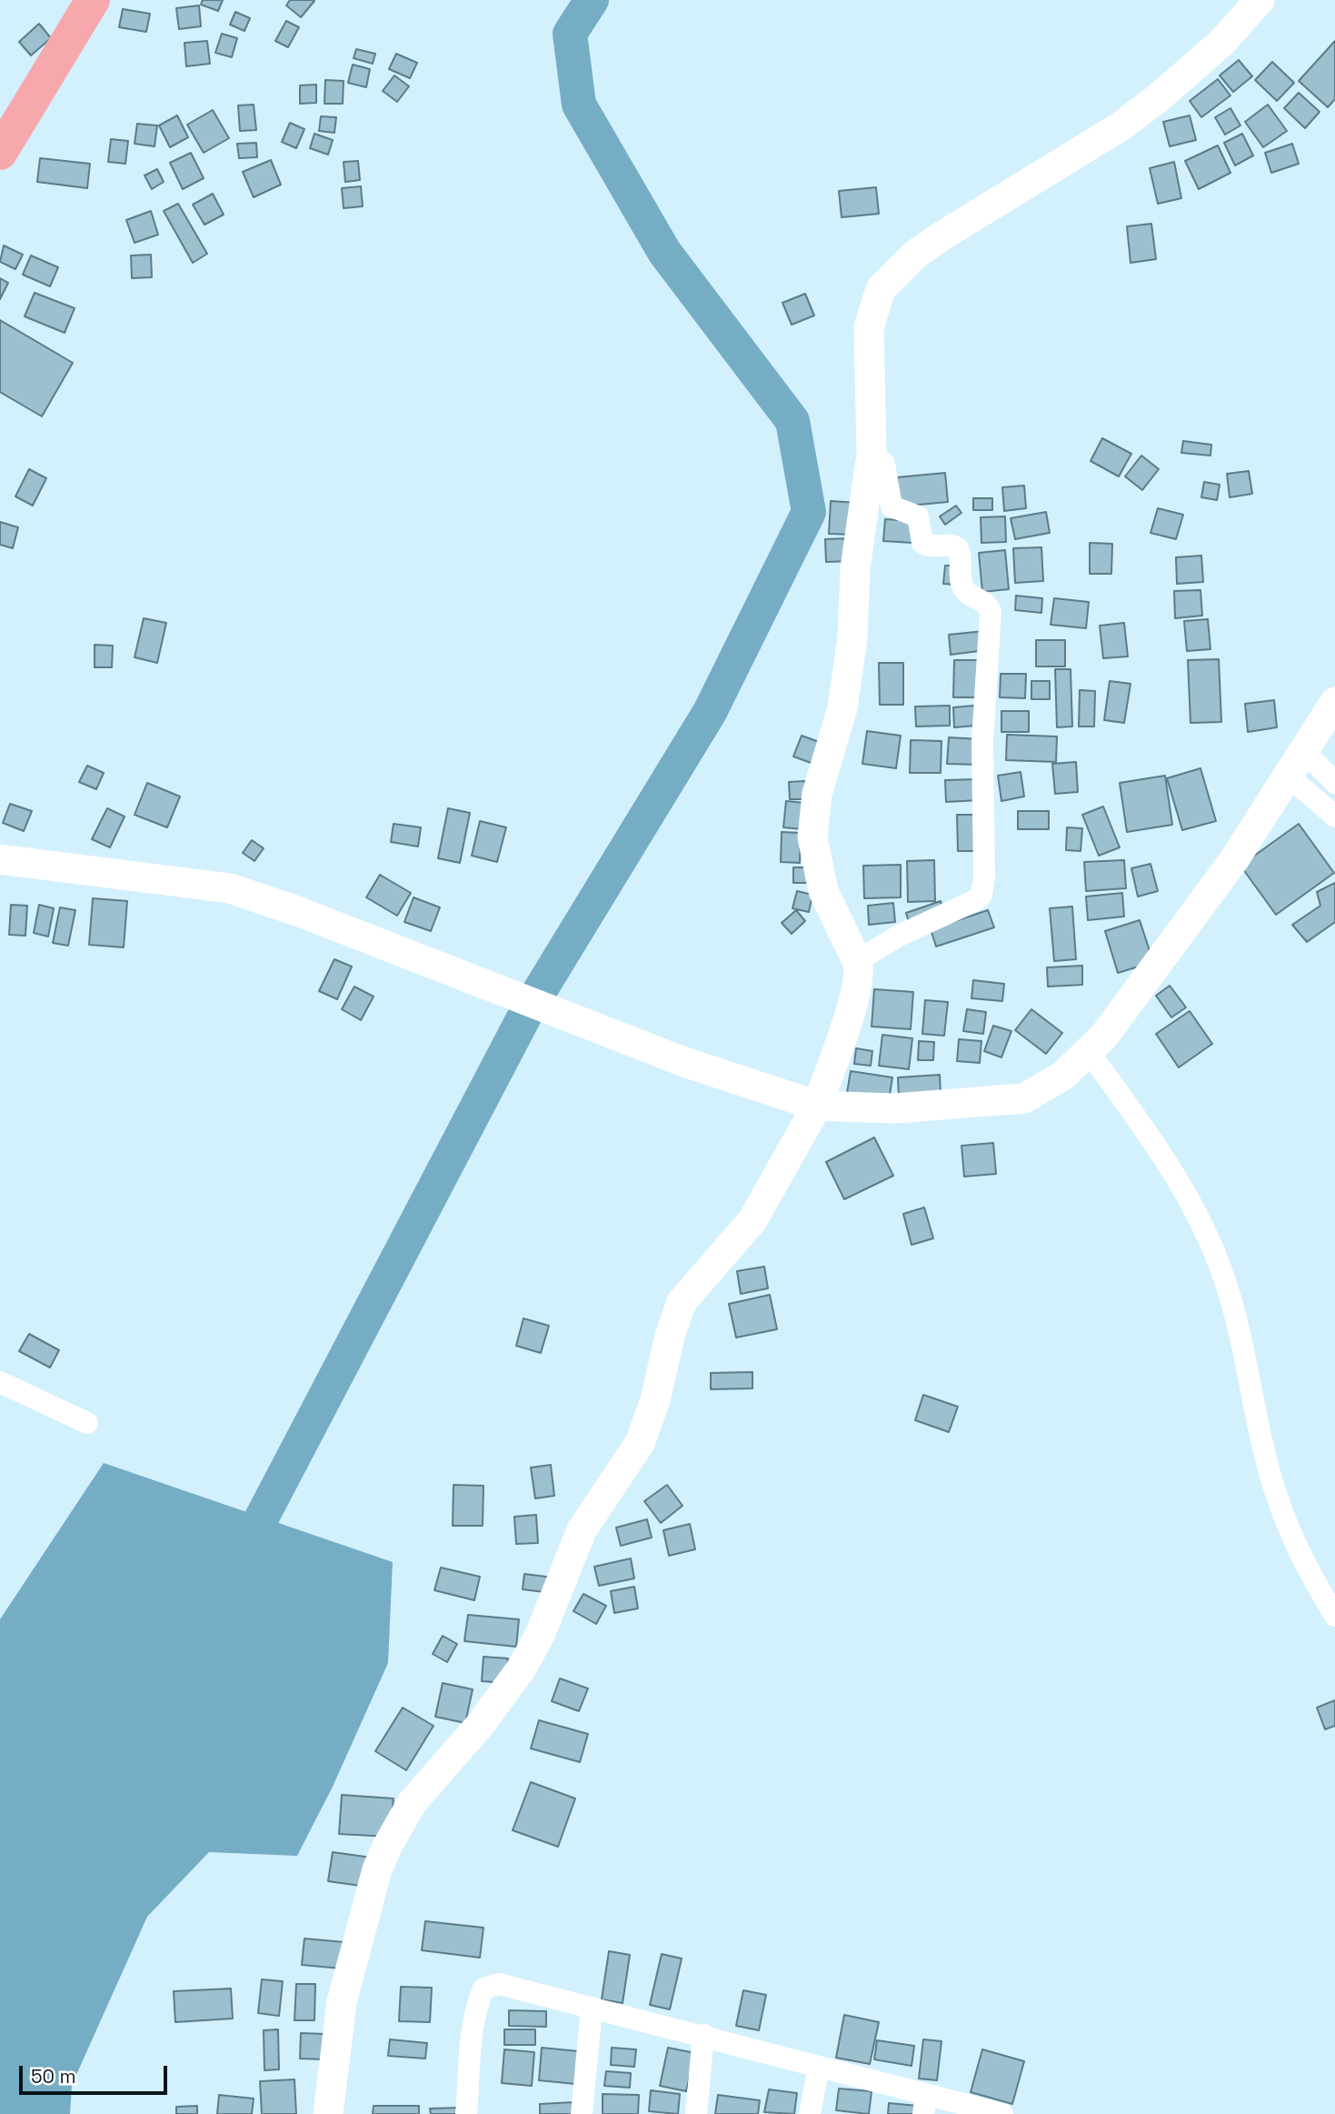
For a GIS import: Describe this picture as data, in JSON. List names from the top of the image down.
{
  "scale_bar": "50 m"
}
